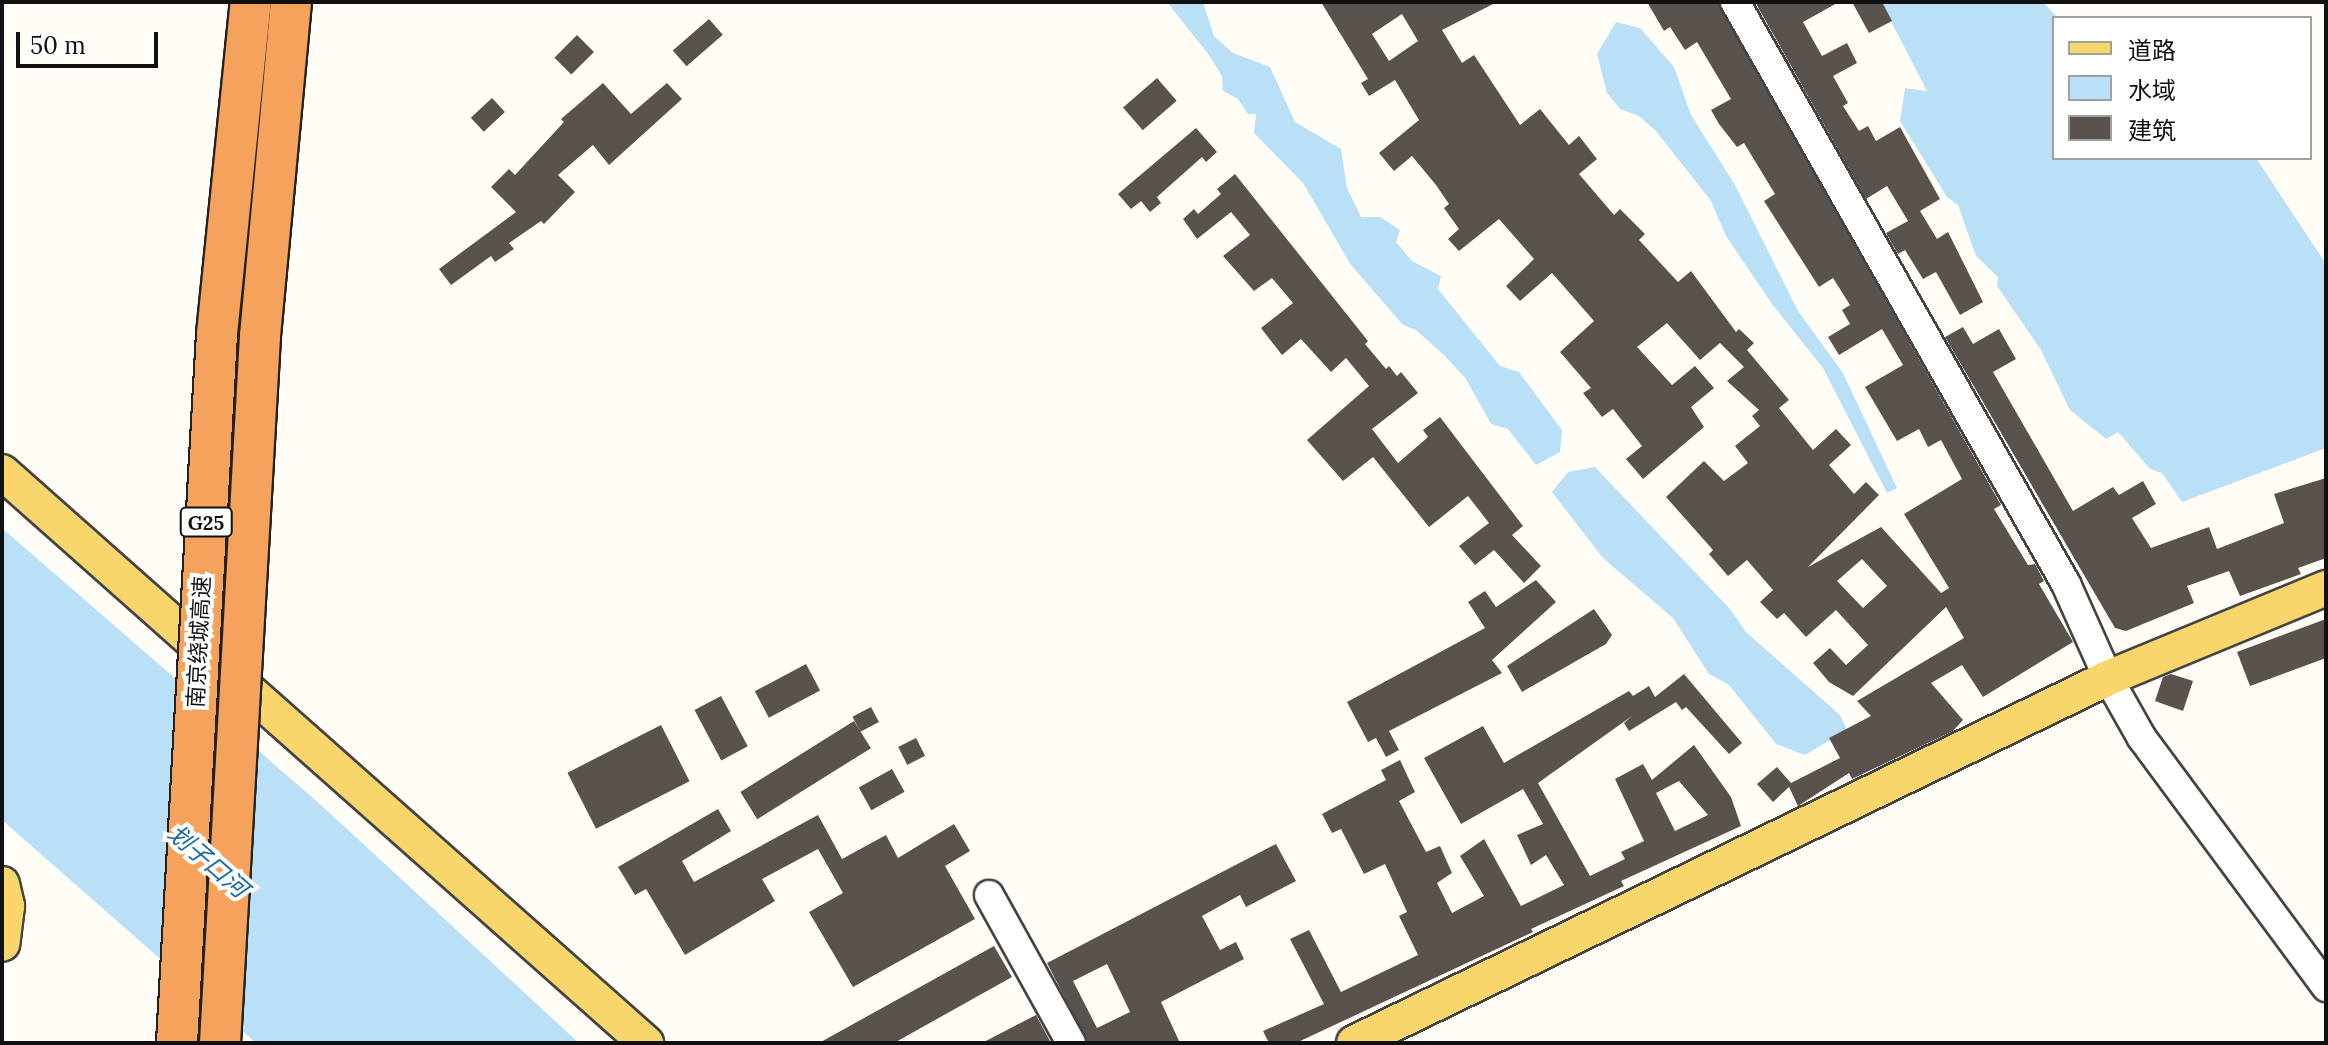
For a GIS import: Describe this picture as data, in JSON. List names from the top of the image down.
{
  "streets": {
    "highway": ["G25", "南京绕城高速"]
  },
  "water": ["划子口河"],
  "legend": ["道路", "水域", "建筑"],
  "scale_bar": "50 m"
}
